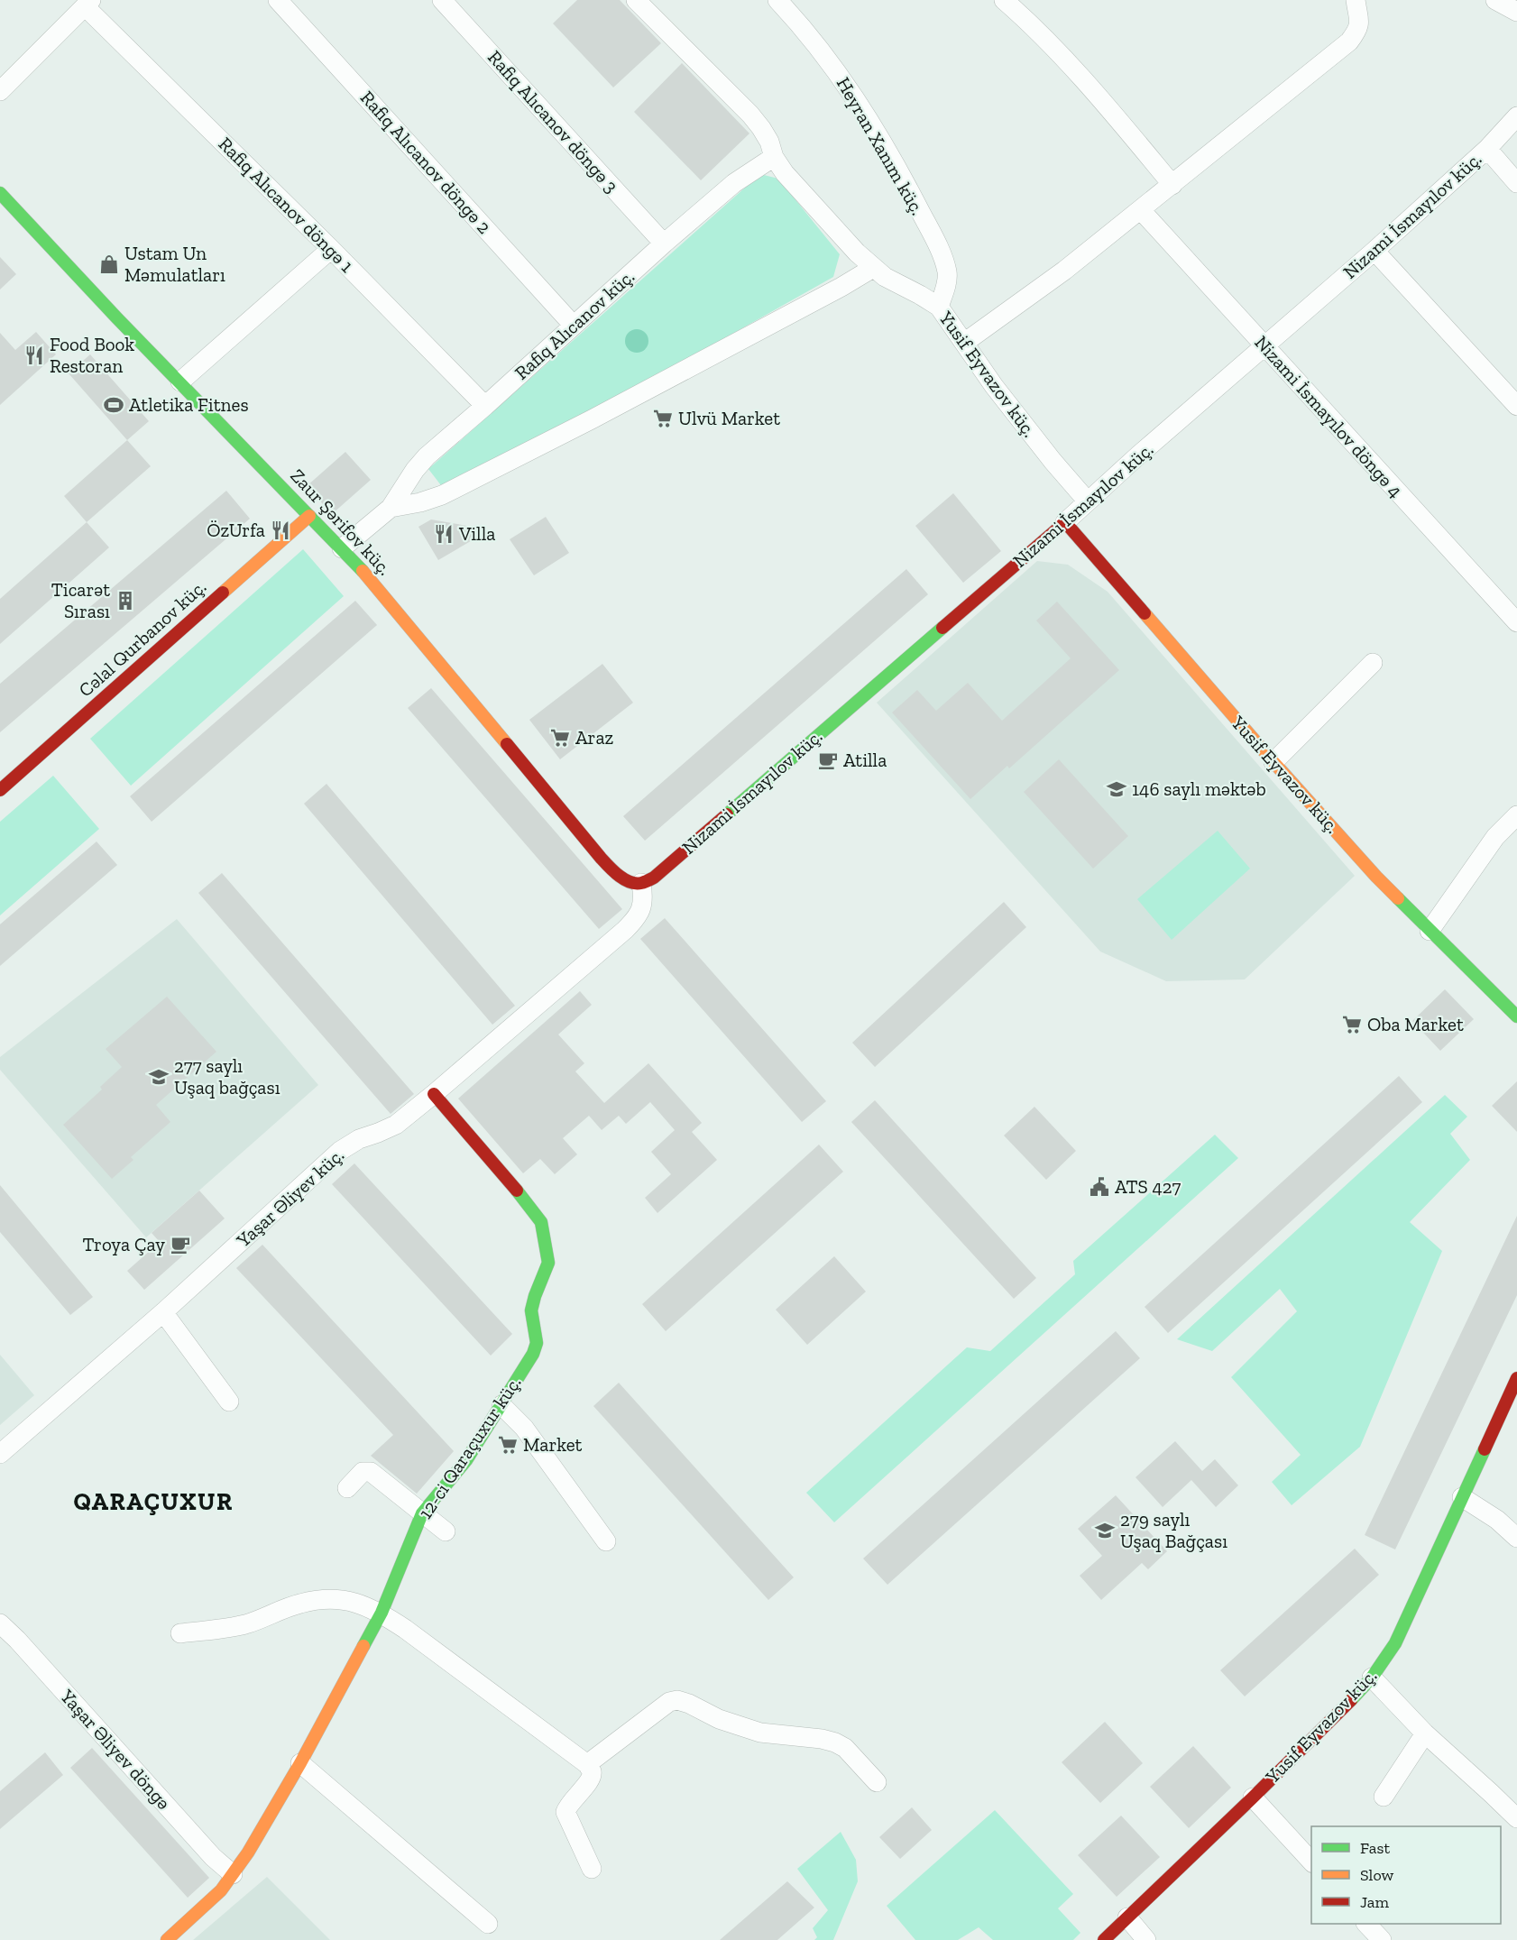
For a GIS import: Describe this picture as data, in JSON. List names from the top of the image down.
{
  "streets": {
    "street": [
      "Rafiq Alıcanov döngə 3",
      "Heyran Xanım küç.",
      "Rafiq Alıcanov döngə 2",
      "Rafiq Alıcanov döngə 1",
      "Nizami İsmayılov küç.",
      "Rafiq Alıcanov küç.",
      "Yusif Eyvazov küç.",
      "Nizami İsmayılov döngə 4",
      "Zaur Şərifov küç.",
      "Cəlal Qurbanov küç.",
      "Yaşar Əliyev küç.",
      "12-ci Qaraçuxur küç.",
      "Yaşar Əliyev döngə"
    ]
  },
  "crossings": [
    ["Rafiq Alıcanov döngə 3", "Rafiq Alıcanov küç."],
    ["Heyran Xanım küç.", "Yusif Eyvazov küç."],
    ["Rafiq Alıcanov döngə 2", "Rafiq Alıcanov küç."],
    ["Rafiq Alıcanov döngə 1", "Rafiq Alıcanov küç."],
    ["Nizami İsmayılov küç.", "Yusif Eyvazov küç."],
    ["Nizami İsmayılov küç.", "Nizami İsmayılov döngə 4"],
    ["Nizami İsmayılov küç.", "Zaur Şərifov küç."],
    ["Nizami İsmayılov küç.", "Yaşar Əliyev küç."],
    ["Rafiq Alıcanov küç.", "Yusif Eyvazov küç."],
    ["Zaur Şərifov küç.", "Cəlal Qurbanov küç."],
    ["Zaur Şərifov küç.", "Yaşar Əliyev küç."],
    ["Yaşar Əliyev küç.", "12-ci Qaraçuxur küç."],
    ["12-ci Qaraçuxur küç.", "Yaşar Əliyev döngə"]
  ],
  "districts": ["QARAÇUXUR"],
  "places": {
    "shop": ["Ustam Un Məmulatları"],
    "restaurant": ["Food Book Restoran", "ÖzUrfa", "Villa"],
    "sports": ["Atletika Fitnes"],
    "supermarket": [
      "Ulvü Market",
      "Araz",
      "Oba Market",
      "Market"
    ],
    "building": ["Ticarət Sırası"],
    "cafe": ["Atilla", "Troya Çay"],
    "school or university": ["146 saylı məktəb", "277 saylı Uşaq bağçası", "279 saylı Uşaq Bağçası"],
    "public building": ["ATS 427"]
  },
  "legend": ["Fast", "Slow", "Jam"]
}
